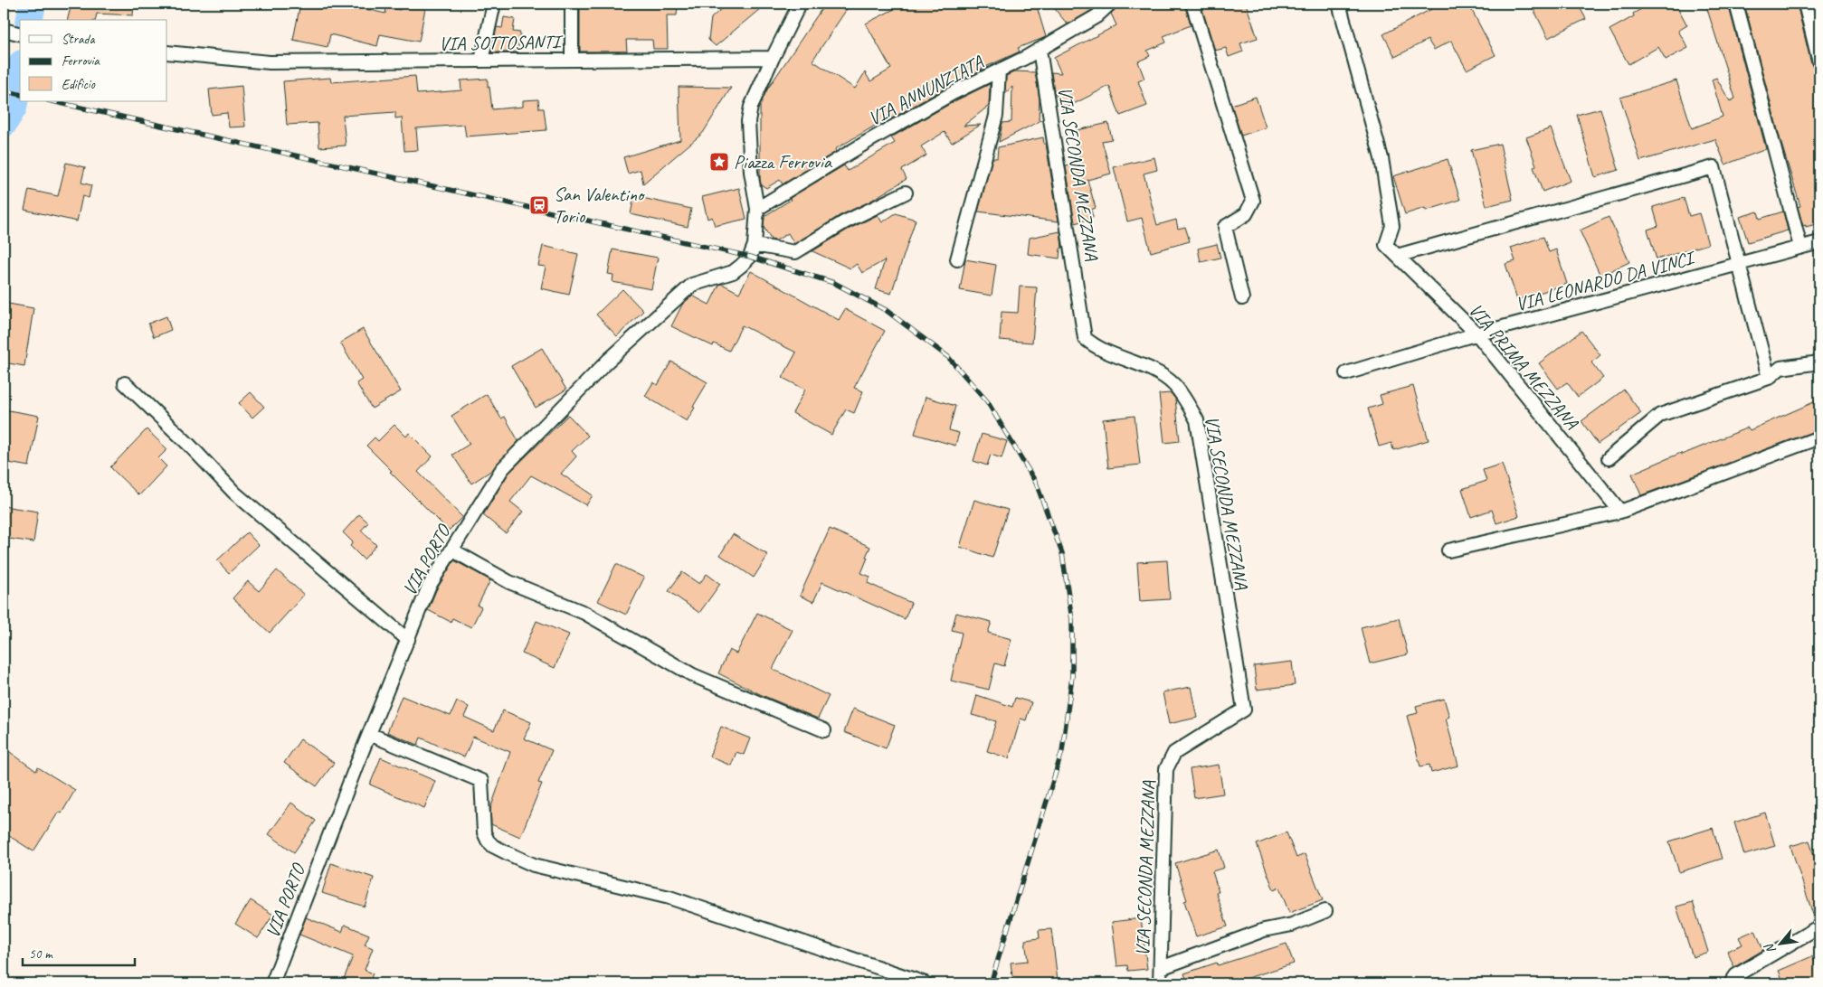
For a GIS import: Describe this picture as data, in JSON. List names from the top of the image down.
{
  "streets": {
    "street": [
      "VIA SOTTOSANTI",
      "VIA ANNUNZIATA",
      "VIA SECONDA MEZZANA",
      "VIA LEONARDO DA VINCI",
      "VIA PRIMA MEZZANA",
      "VIA PORTO"
    ]
  },
  "crossings": [
    ["VIA ANNUNZIATA", "VIA SECONDA MEZZANA"],
    ["VIA LEONARDO DA VINCI", "VIA PRIMA MEZZANA"]
  ],
  "places": {
    "place": ["Piazza Ferrovia"],
    "station": ["San Valentino Torio"]
  },
  "legend": ["Strada", "Ferrovia", "Edificio"],
  "scale_bar": "50 m",
  "north": "bottom left"
}
